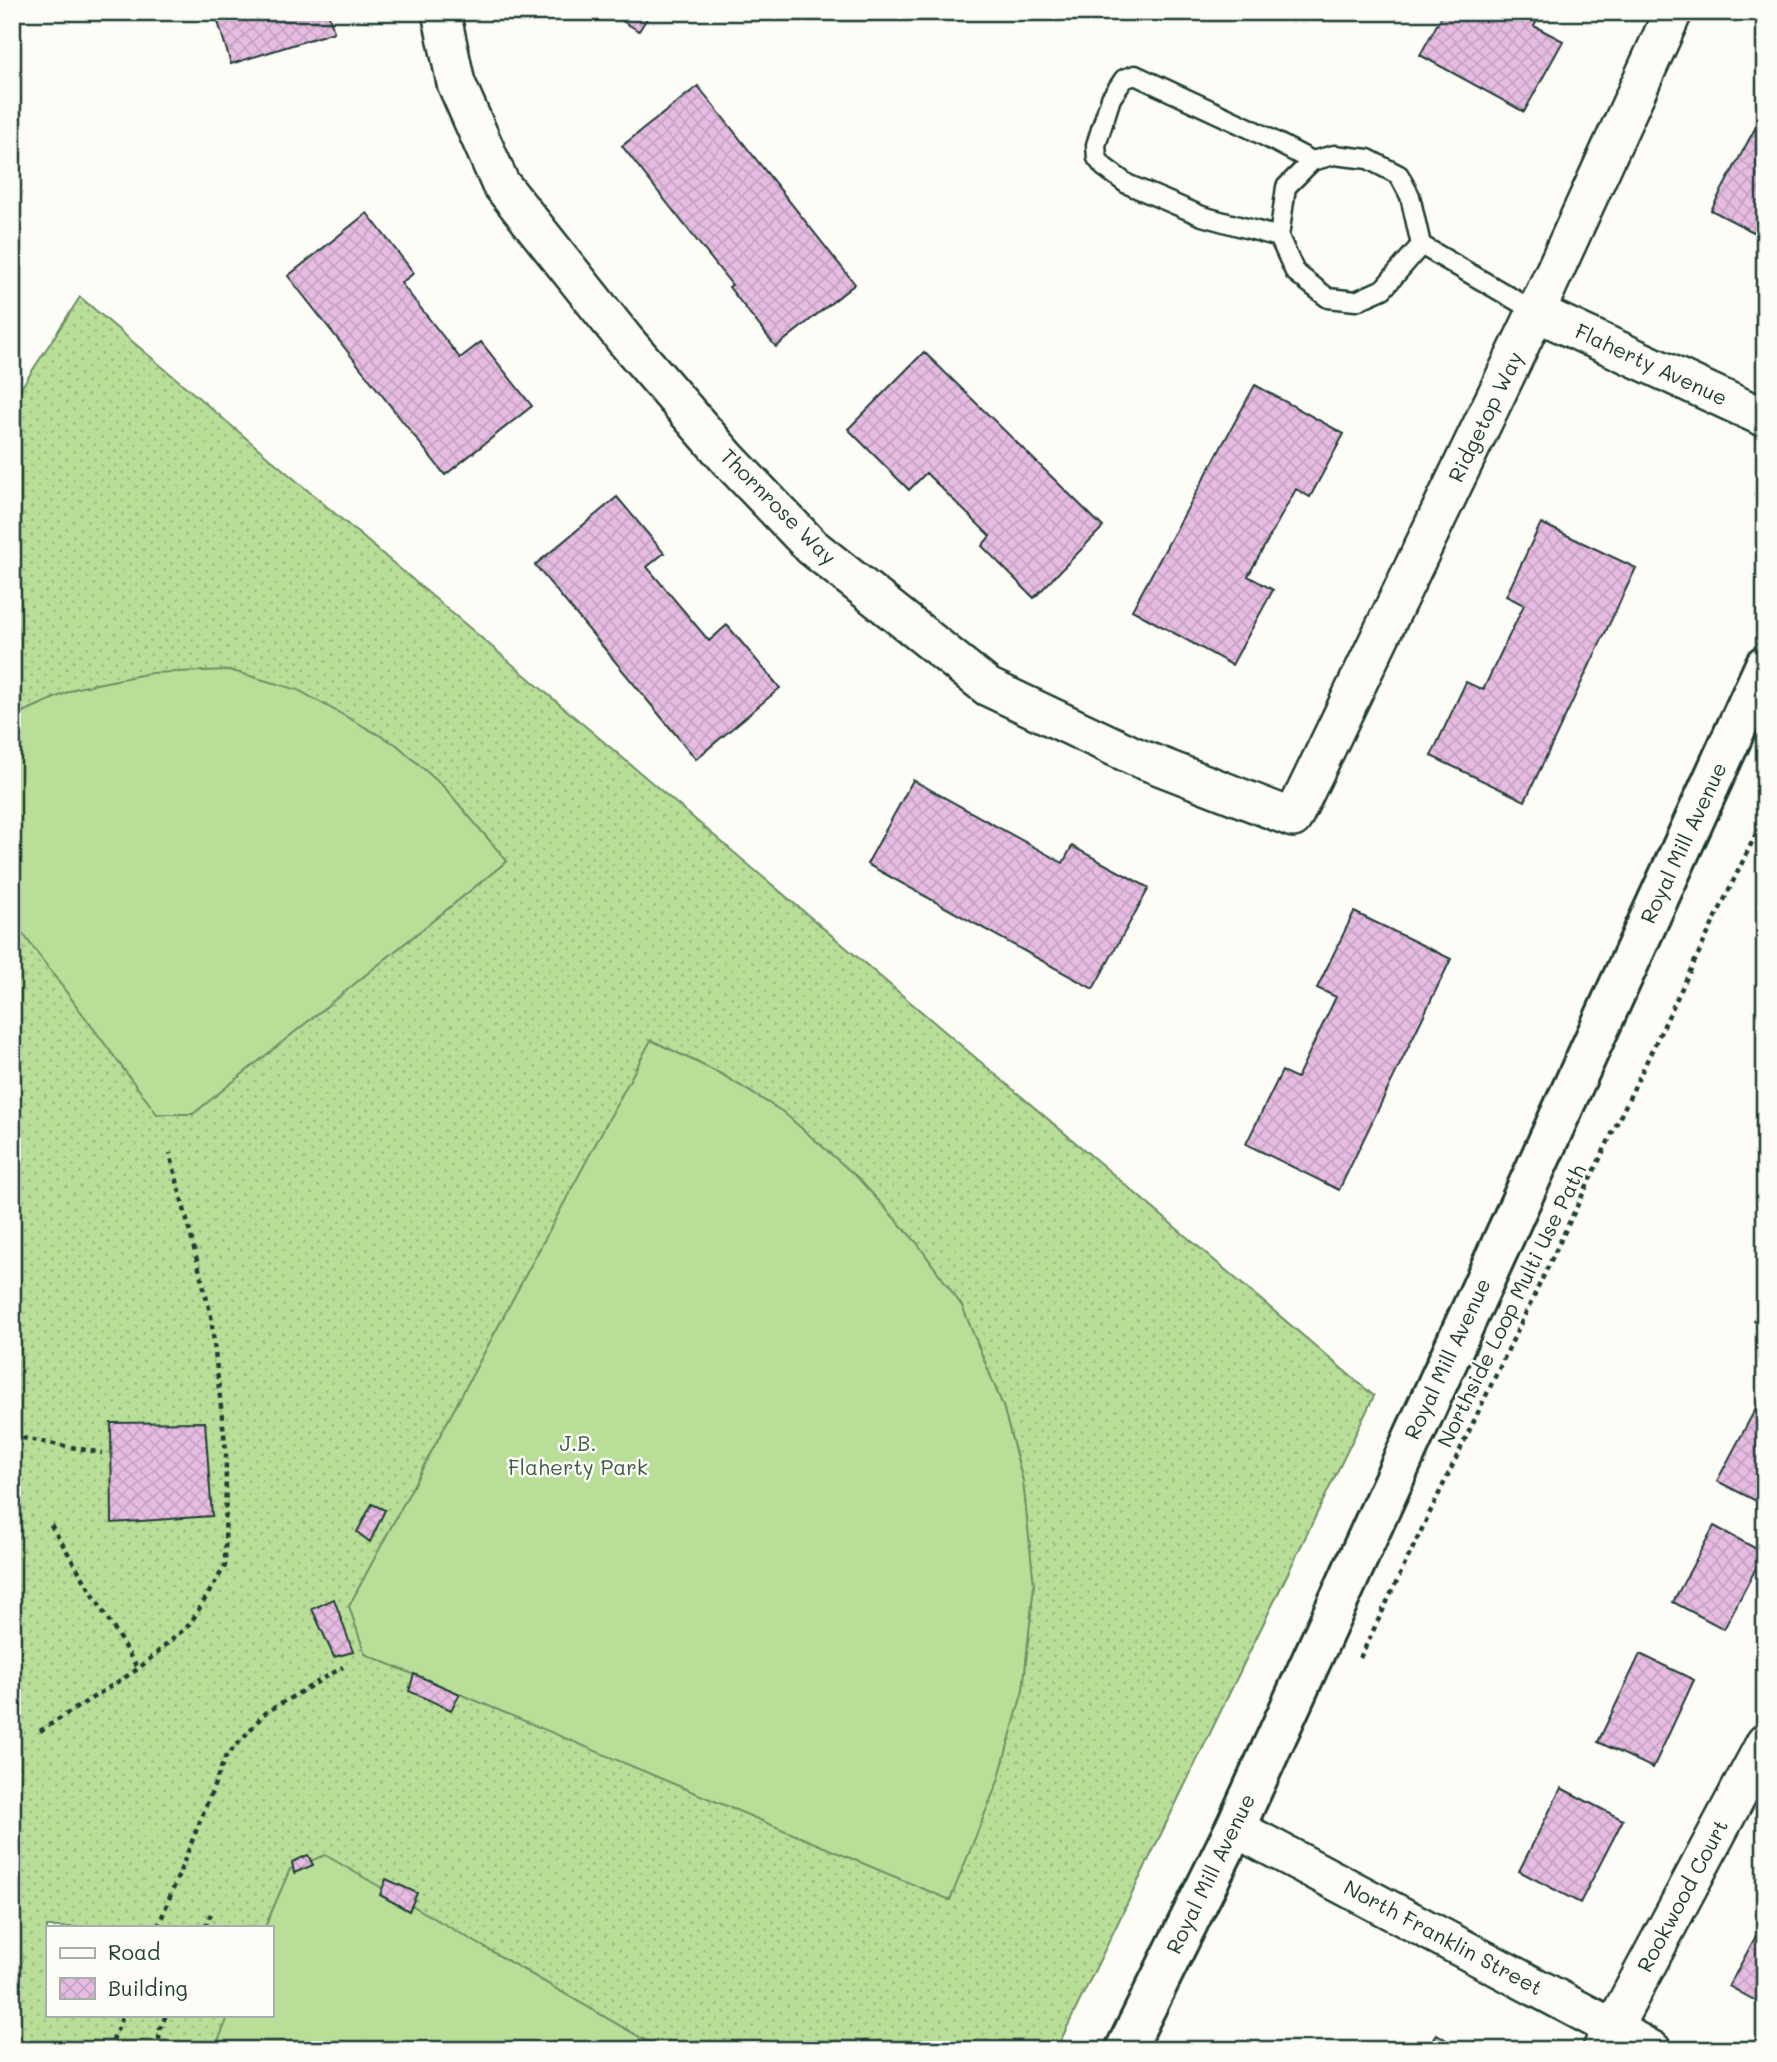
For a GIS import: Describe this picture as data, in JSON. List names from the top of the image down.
{
  "streets": {
    "main road": ["Royal Mill Avenue"],
    "street": [
      "Flaherty Avenue",
      "Ridgetop Way",
      "Thornrose Way",
      "Rookwood Court",
      "North Franklin Street"
    ],
    "path": ["Northside Loop Multi Use Path"]
  },
  "crossings": [
    ["Flaherty Avenue", "Ridgetop Way"],
    ["Ridgetop Way", "Thornrose Way"],
    ["Royal Mill Avenue", "North Franklin Street"],
    ["Rookwood Court", "North Franklin Street"]
  ],
  "parks": ["J.B. Flaherty Park"],
  "legend": ["Road", "Building"]
}
